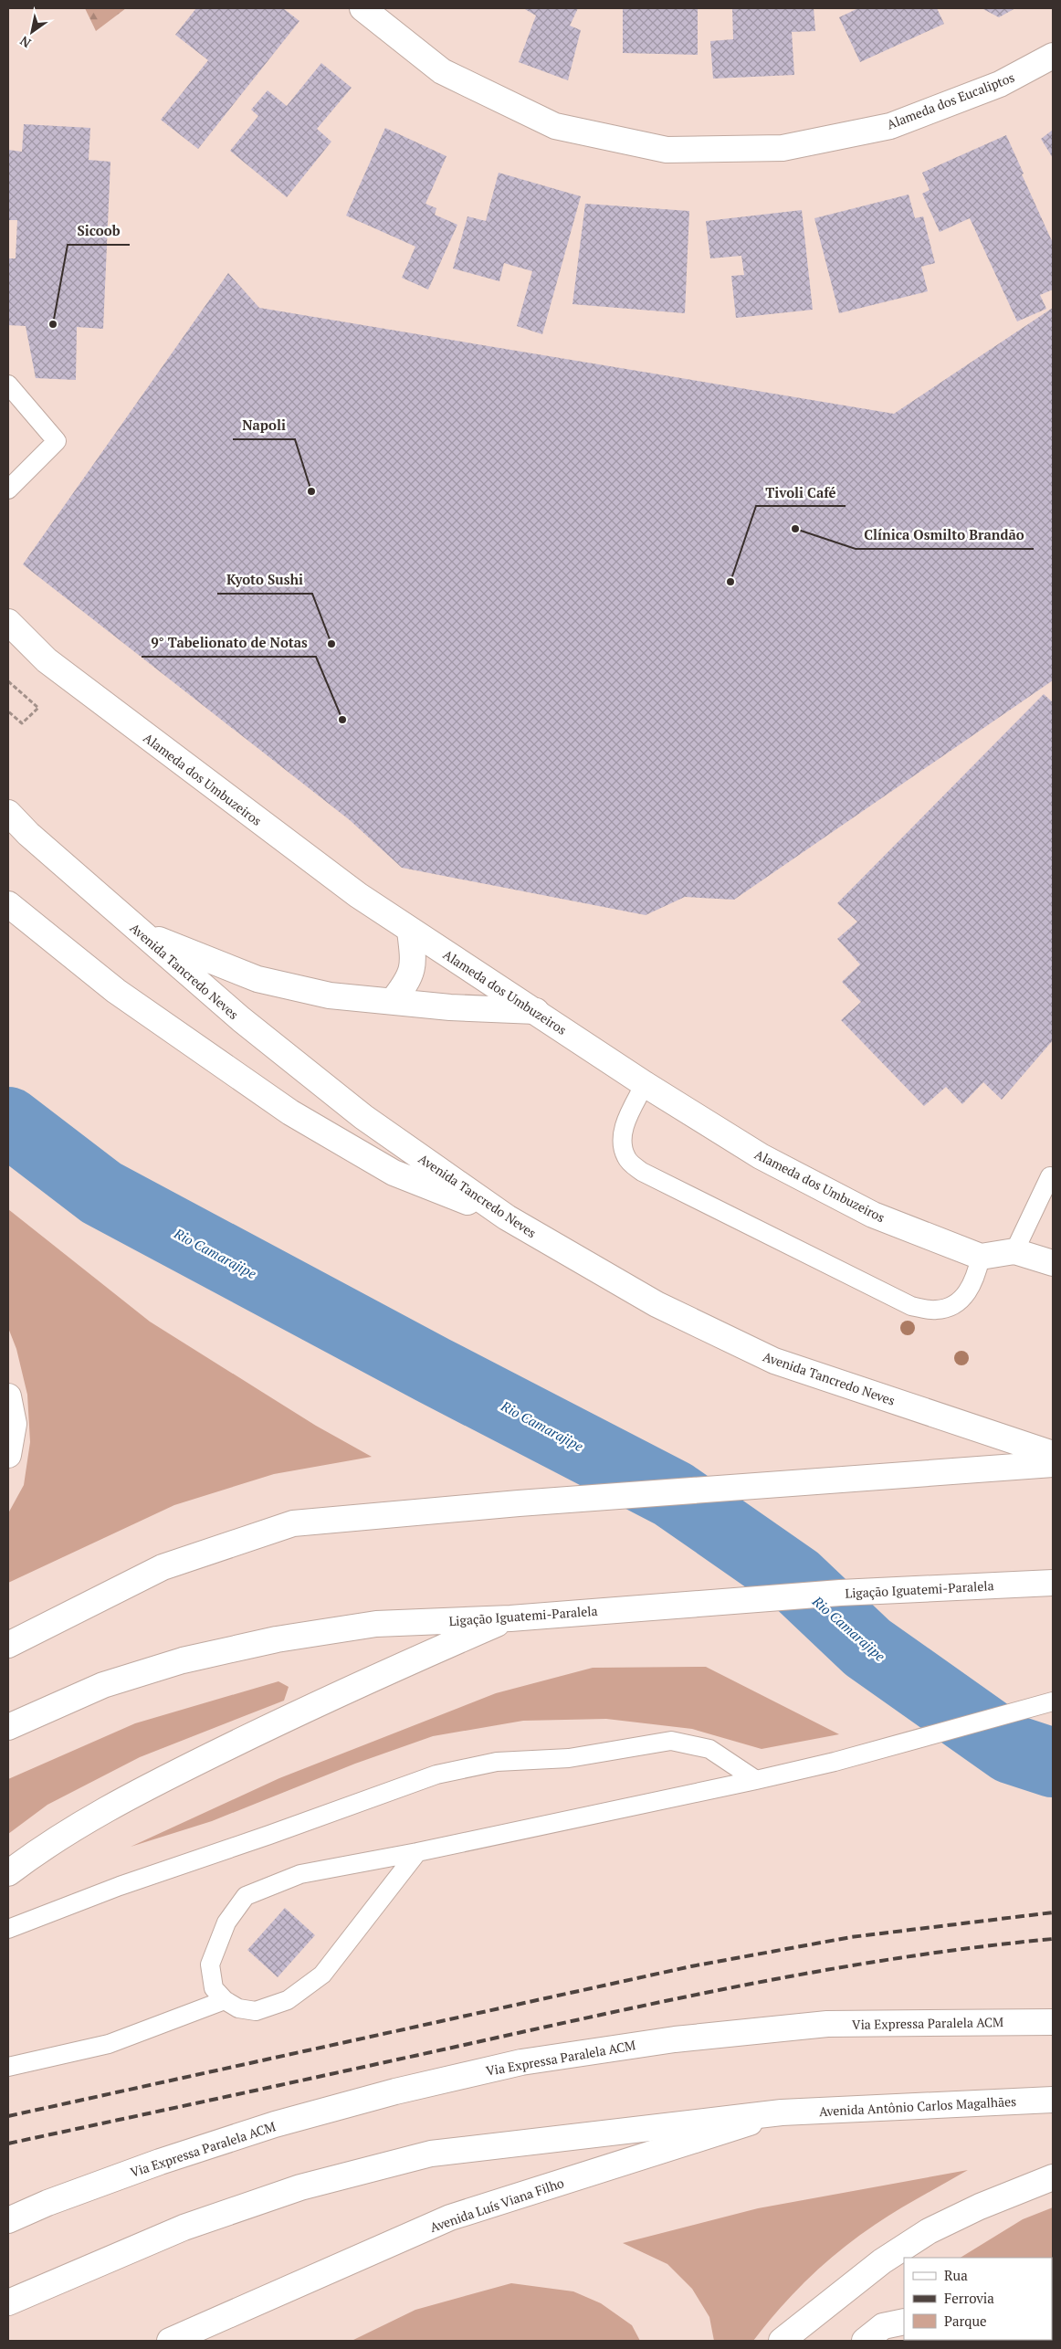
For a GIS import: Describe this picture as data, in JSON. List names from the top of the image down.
{
  "streets": {
    "main road": [
      "Alameda dos Eucaliptos",
      "Alameda dos Umbuzeiros",
      "Avenida Tancredo Neves",
      "Ligação Iguatemi-Paralela",
      "Via Expressa Paralela ACM",
      "Avenida Antônio Carlos Magalhães",
      "Avenida Luís Viana Filho"
    ]
  },
  "crossings": [
    ["Avenida Antônio Carlos Magalhães", "Avenida Luís Viana Filho"]
  ],
  "water": ["Rio Camarajipe"],
  "places": [
    "Sicoob",
    "Napoli",
    "Clínica Osmilto Brandão",
    "Tivoli Café",
    "Kyoto Sushi",
    "9° Tabelionato de Notas"
  ],
  "legend": ["Rua", "Ferrovia", "Parque"],
  "north": "bottom left"
}
